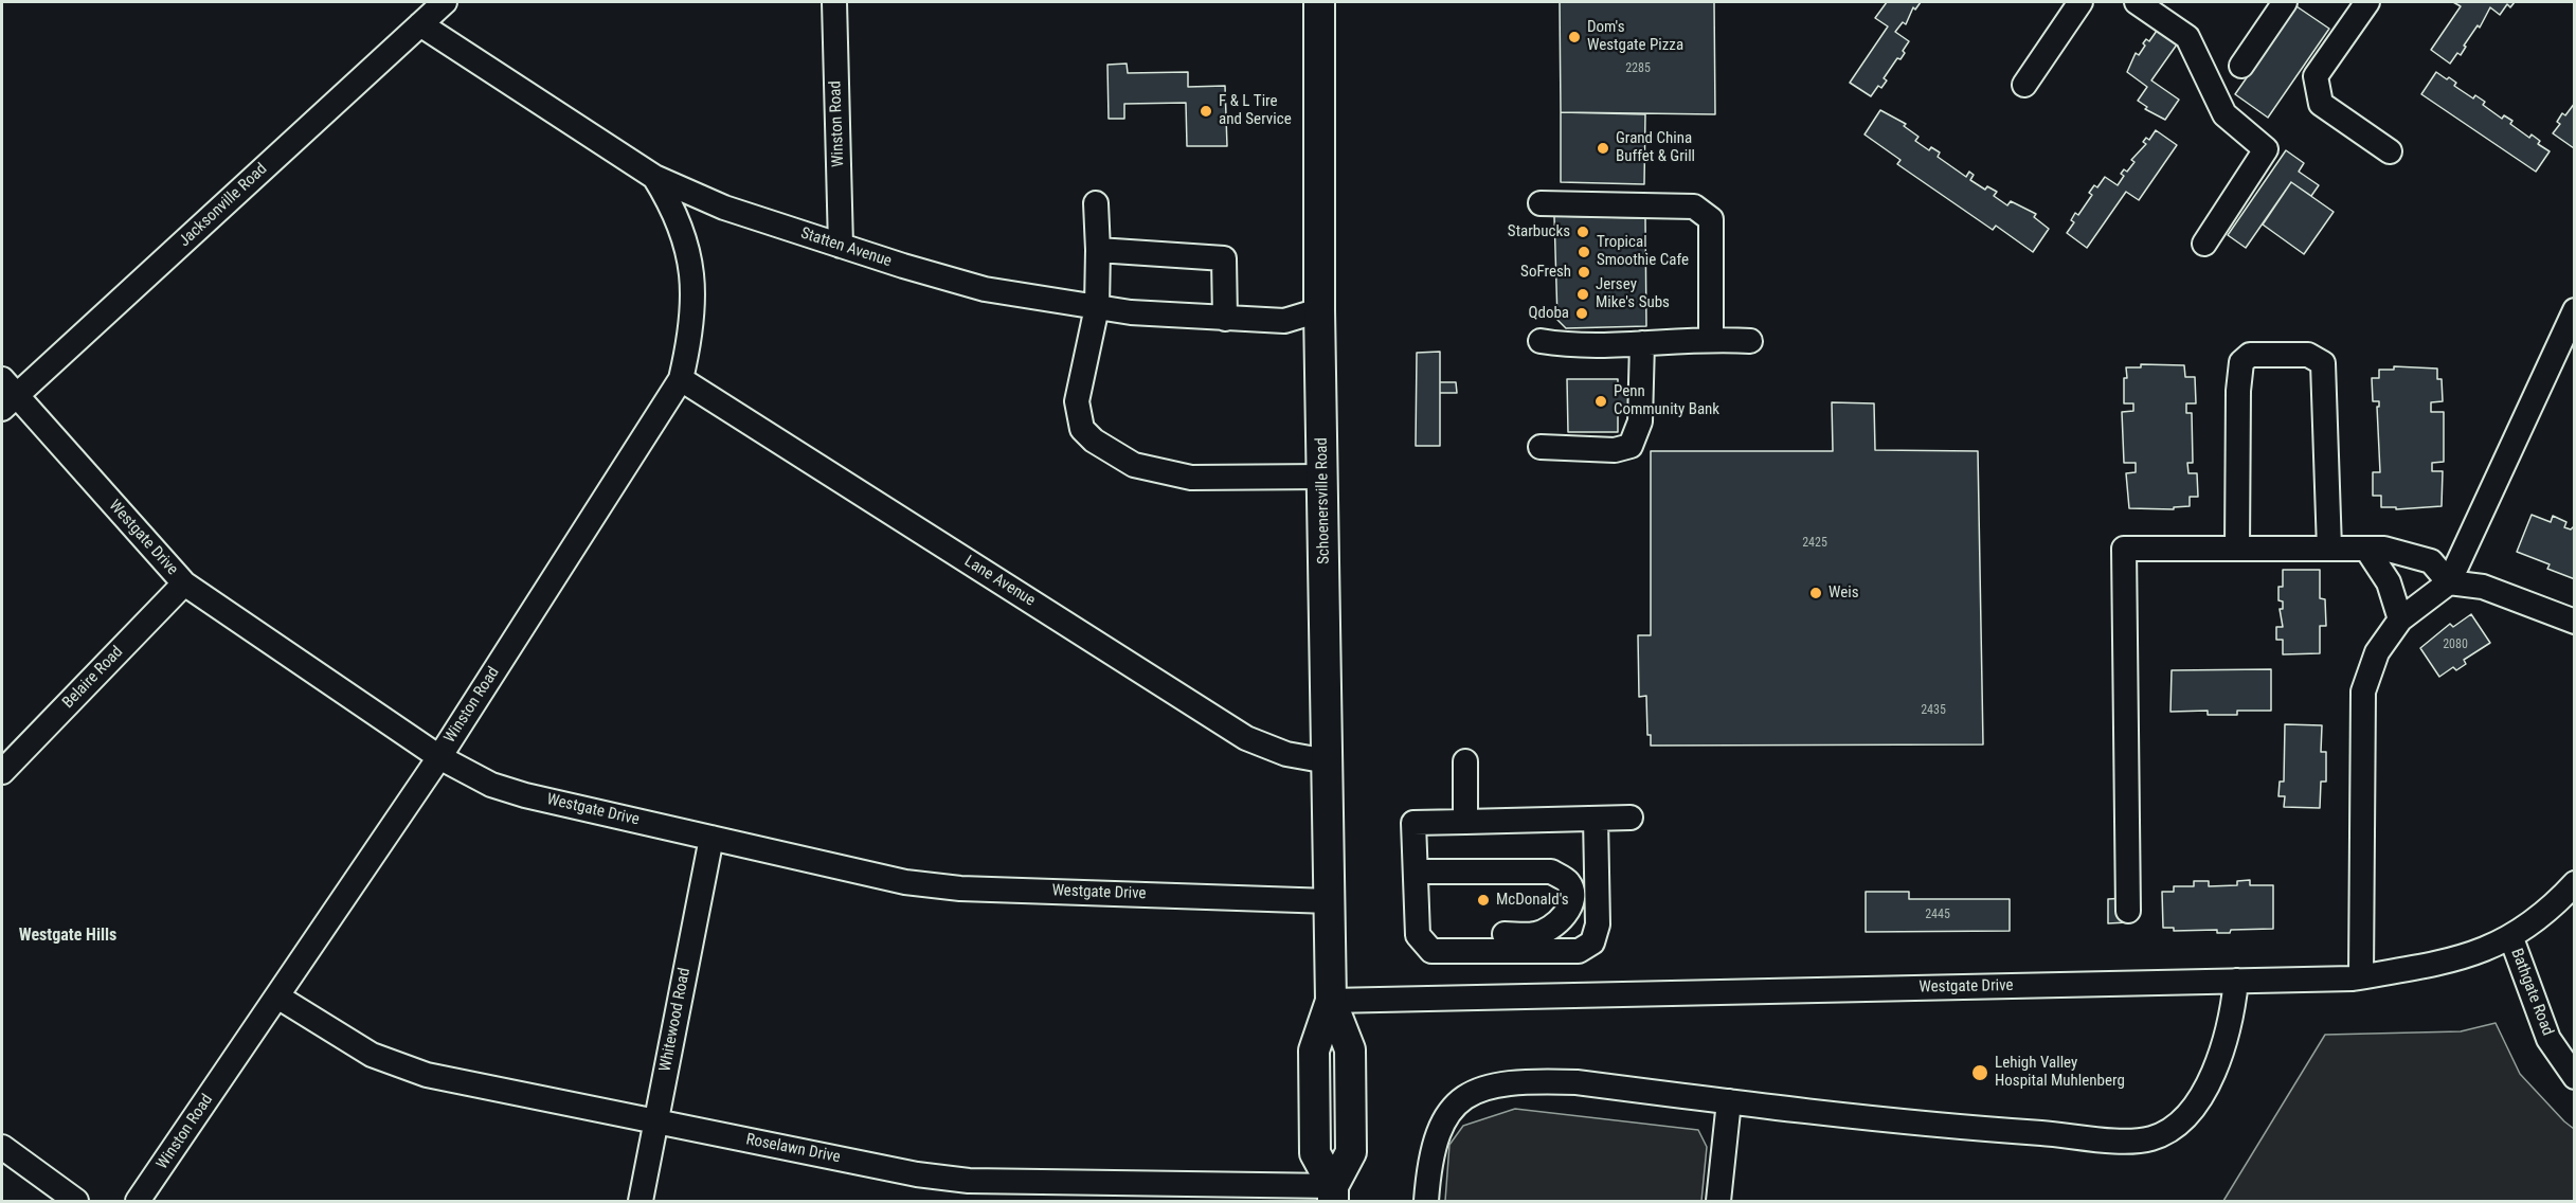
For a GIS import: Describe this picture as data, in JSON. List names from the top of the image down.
{
  "streets": {
    "main road": ["Schoenersville Road"],
    "street": [
      "Winston Road",
      "Jacksonville Road",
      "Statten Avenue",
      "Westgate Drive",
      "Lane Avenue",
      "Belaire Road",
      "Bathgate Road",
      "Whitewood Road",
      "Roselawn Drive"
    ]
  },
  "crossings": [
    ["Winston Road", "Statten Avenue"],
    ["Winston Road", "Westgate Drive"],
    ["Winston Road", "Lane Avenue"],
    ["Winston Road", "Roselawn Drive"],
    ["Jacksonville Road", "Statten Avenue"],
    ["Jacksonville Road", "Westgate Drive"],
    ["Statten Avenue", "Schoenersville Road"],
    ["Schoenersville Road", "Westgate Drive"],
    ["Schoenersville Road", "Lane Avenue"],
    ["Schoenersville Road", "Roselawn Drive"],
    ["Westgate Drive", "Belaire Road"],
    ["Westgate Drive", "Bathgate Road"],
    ["Westgate Drive", "Whitewood Road"],
    ["Whitewood Road", "Roselawn Drive"]
  ],
  "districts": ["Westgate Hills"],
  "places": [
    "Dom's Westgate Pizza",
    "F & L Tire and Service",
    "Grand China Buffet & Grill",
    "Starbucks",
    "Tropical Smoothie Cafe",
    "SoFresh",
    "Jersey Mike's Subs",
    "Qdoba",
    "Penn Community Bank",
    "Weis",
    "McDonald's",
    "Lehigh Valley Hospital Muhlenberg"
  ],
  "house_numbers": [
    "2285",
    "2425",
    "2080",
    "2435",
    "2445"
  ]
}
